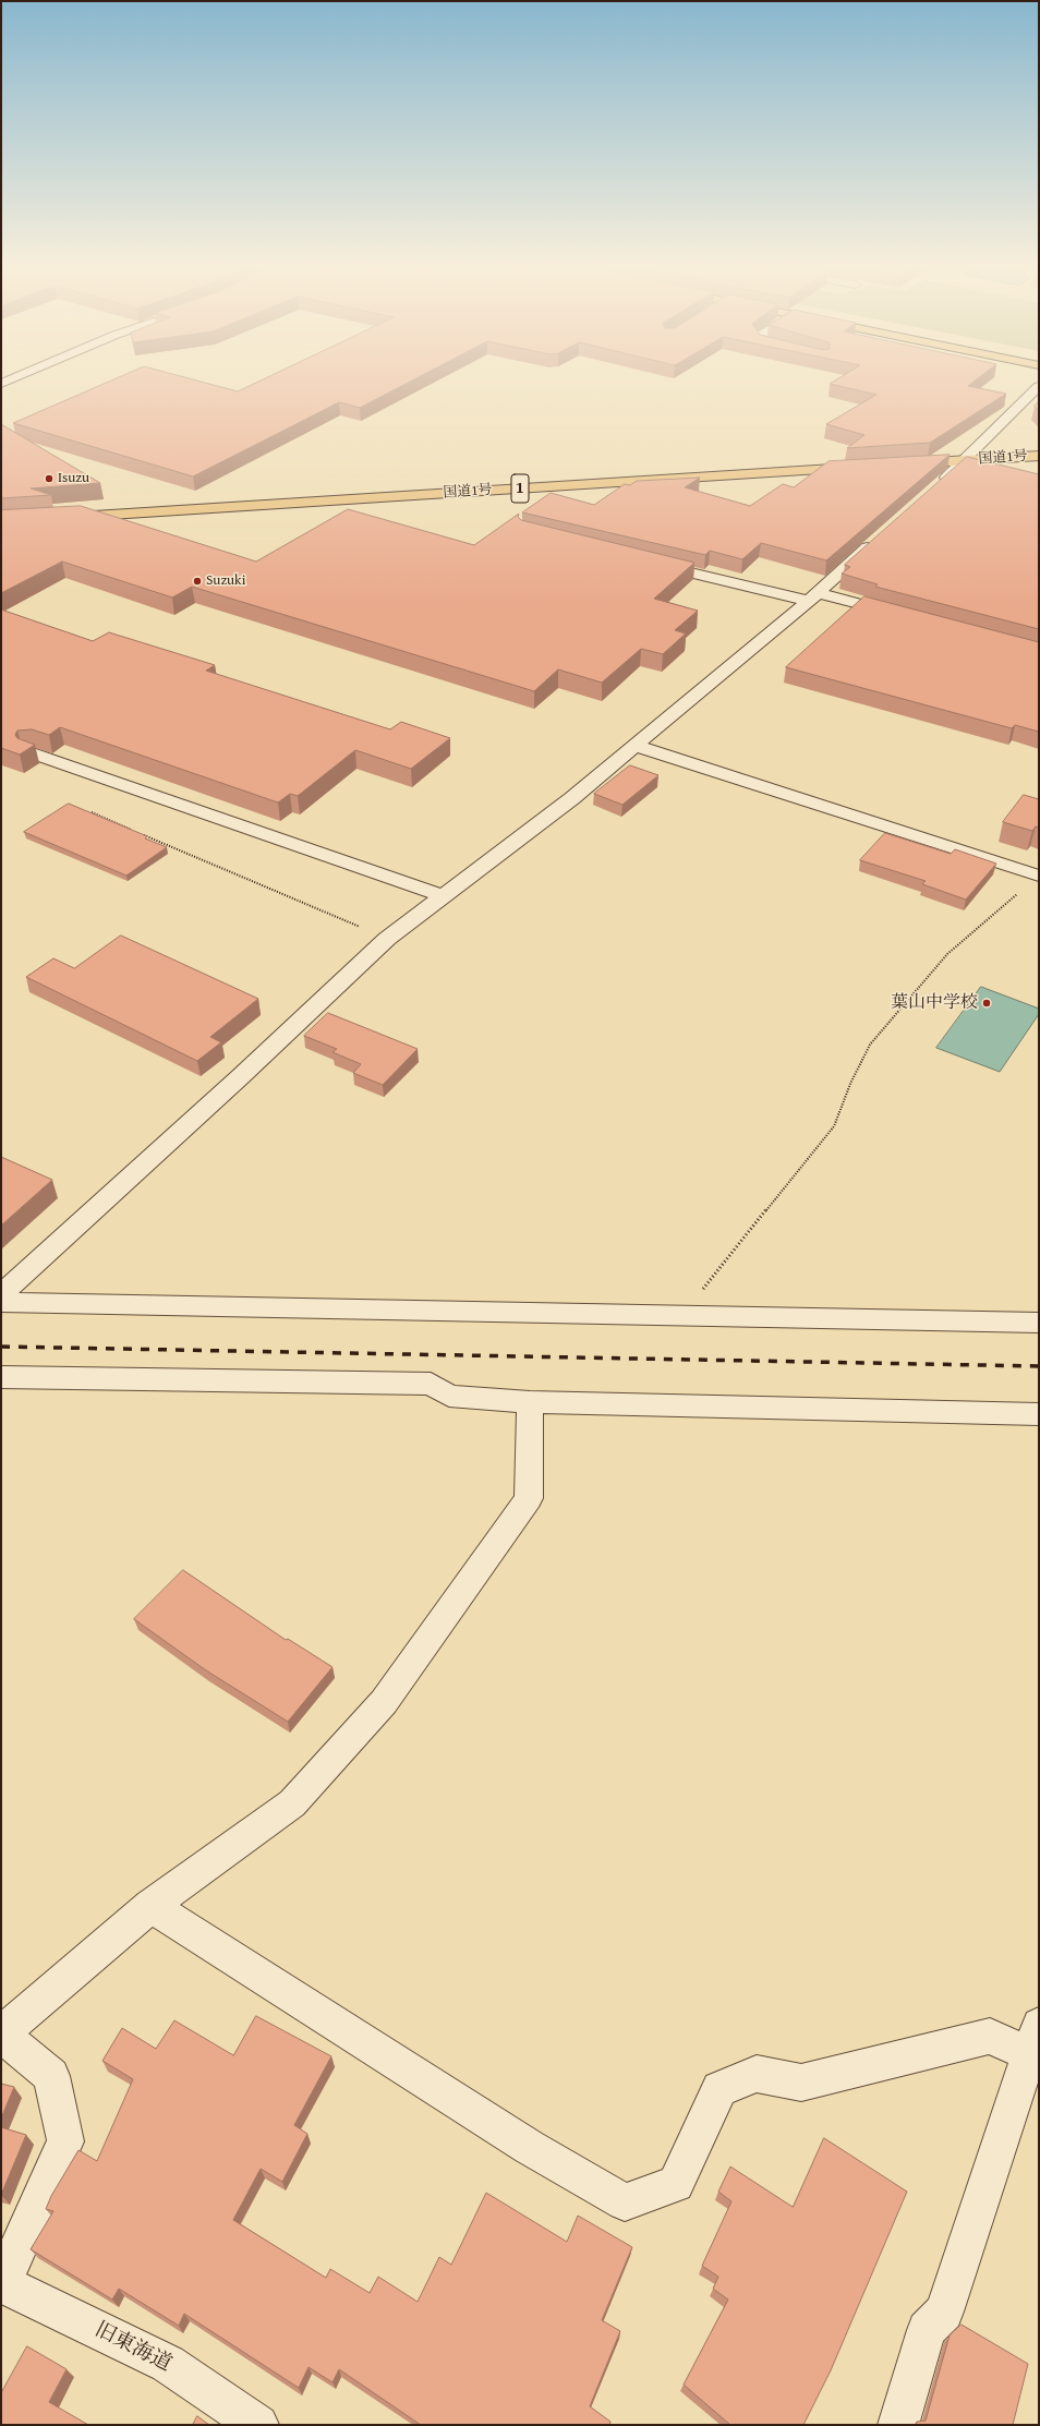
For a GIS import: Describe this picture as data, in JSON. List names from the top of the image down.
{
  "streets": {
    "main road": ["国道1号", "1"],
    "street": ["旧東海道"]
  },
  "places": ["Isuzu", "Suzuki", "葉山中学校"]
}
